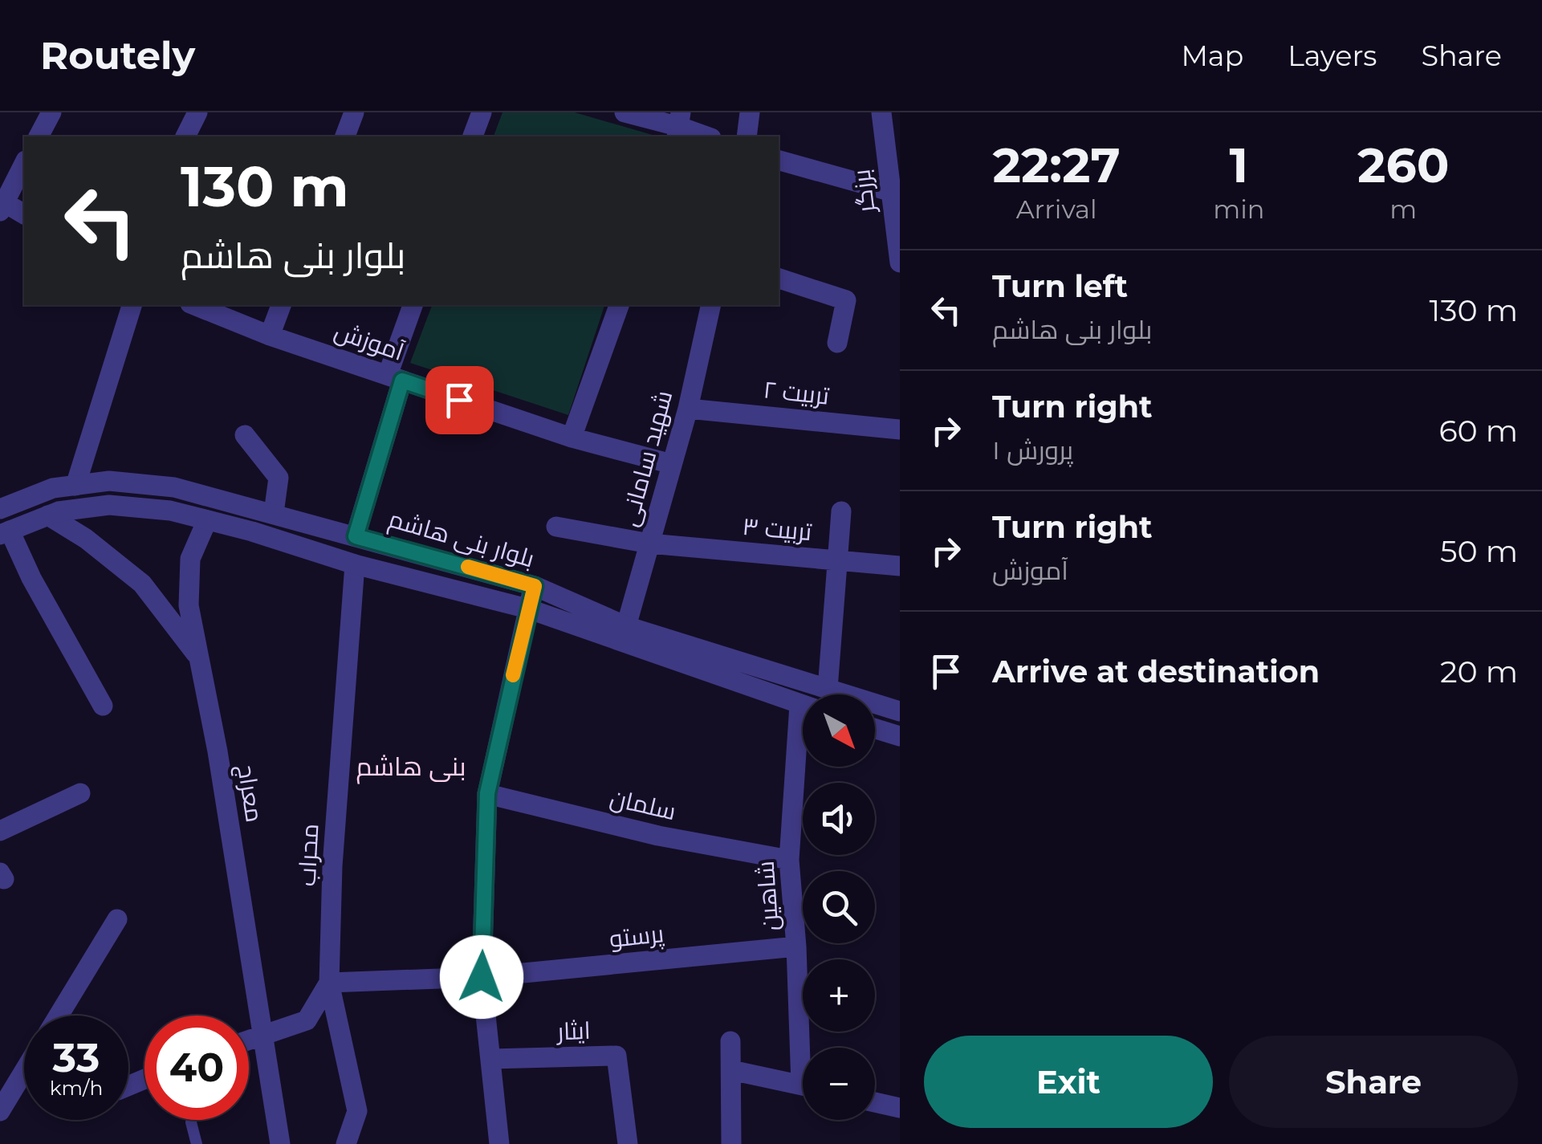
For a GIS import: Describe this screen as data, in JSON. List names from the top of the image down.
{
  "streets": {
    "street": [
      "برزگر",
      "آموزش",
      "تربیت ۲",
      "شهید سامانی",
      "تربیت ۳",
      "بلوار بنی هاشم",
      "معراج",
      "سلمان",
      "محراب",
      "شاهین",
      "پرستو",
      "ایثار"
    ]
  },
  "crossings": [
    ["آموزش", "شهید سامانی"],
    ["تربیت ۲", "شهید سامانی"],
    ["شهید سامانی", "تربیت ۳"],
    ["شهید سامانی", "بلوار بنی هاشم"],
    ["بلوار بنی هاشم", "معراج"],
    ["بلوار بنی هاشم", "محراب"],
    ["سلمان", "شاهین"],
    ["محراب", "پرستو"],
    ["شاهین", "پرستو"]
  ],
  "districts": ["بنی هاشم"],
  "north": "bottom right",
  "page": {
    "header": "Routely",
    "nav": ["Map", "Layers", "Share"],
    "eta": [
      "22:27",
      "Arrival",
      "1",
      "min",
      "260",
      "m"
    ],
    "turn": ["130 m", "بلوار بنی هاشم"],
    "list": [
      {
        "name": "Turn left",
        "note": "بلوار بنی هاشم",
        "value": "130 m"
      },
      {
        "name": "Turn right",
        "note": "پرورش ۱",
        "value": "60 m"
      },
      {
        "name": "Turn right",
        "note": "آموزش",
        "value": "50 m"
      },
      {
        "name": "Arrive at destination",
        "value": "20 m"
      }
    ],
    "map_buttons": ["+", "−"],
    "speed": "33 km/h",
    "limit": "40",
    "buttons": ["Exit", "Share"]
  }
}
